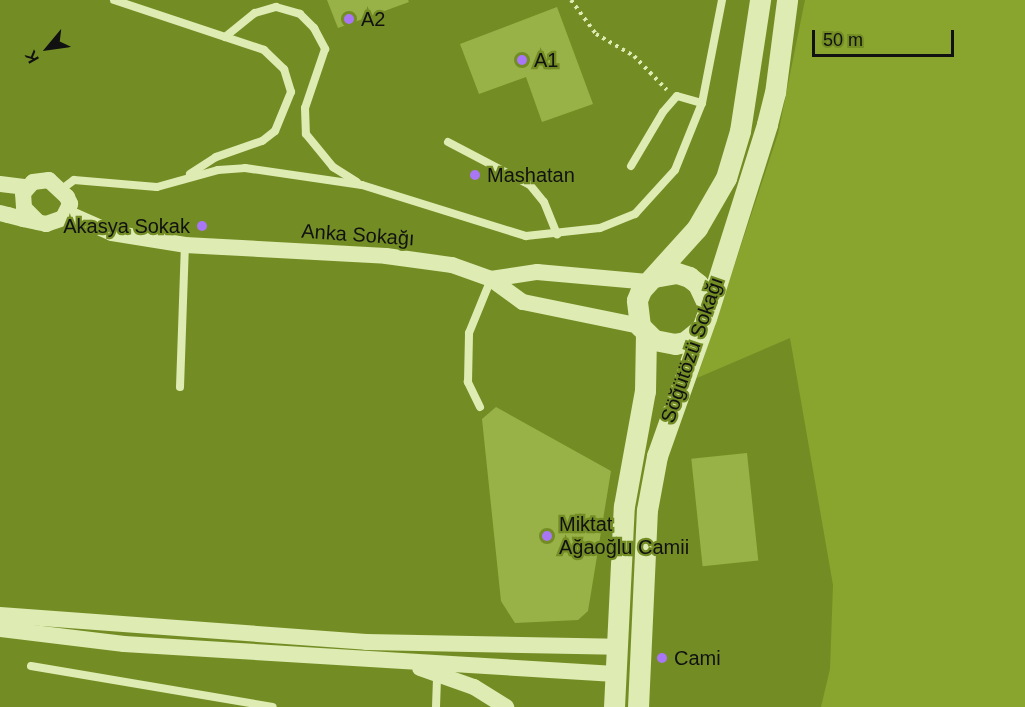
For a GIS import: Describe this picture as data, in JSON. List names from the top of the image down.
{
  "streets": {
    "street": ["Anka Sokağı", "Söğütözü Sokağı"]
  },
  "crossings": [
    ["Anka Sokağı", "Söğütözü Sokağı"]
  ],
  "places": [
    "A2",
    "A1",
    "Mashatan",
    "Akasya Sokak",
    "Miktat Ağaoğlu Camii",
    "Cami"
  ],
  "scale_bar": "50 m",
  "north": "bottom left"
}
